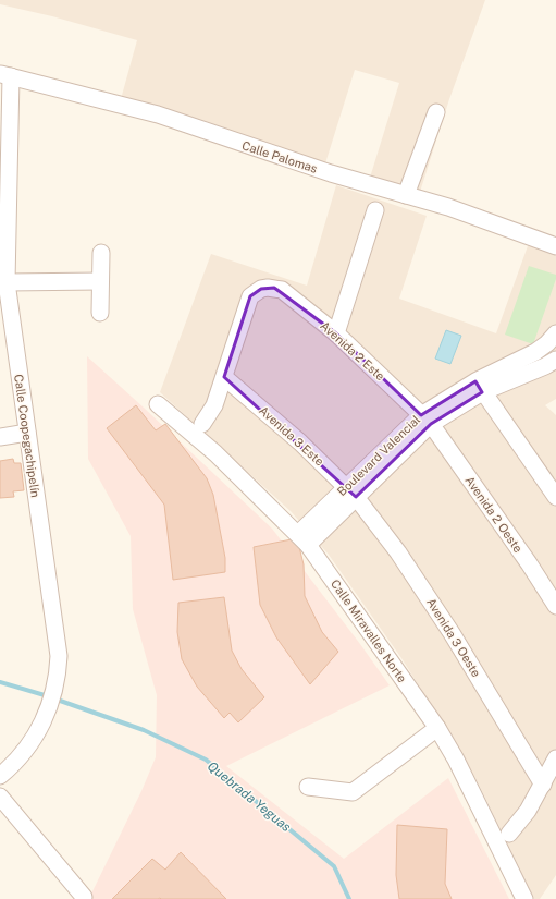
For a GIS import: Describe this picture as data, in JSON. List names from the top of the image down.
{
  "streets": {
    "street": [
      "Calle Palomas",
      "Avenida 2 Este",
      "Calle Coopegachipelín",
      "Avenida 3 Este",
      "Boulevard Valencial",
      "Avenida 2 Oeste",
      "Calle Miravalles Norte",
      "Avenida 3 Oeste"
    ]
  },
  "crossings": [
    ["Calle Palomas", "Calle Coopegachipelín"],
    ["Avenida 2 Este", "Avenida 3 Este"],
    ["Avenida 2 Este", "Boulevard Valencial"],
    ["Avenida 2 Este", "Avenida 2 Oeste"],
    ["Avenida 3 Este", "Boulevard Valencial"],
    ["Avenida 3 Este", "Avenida 3 Oeste"],
    ["Boulevard Valencial", "Avenida 2 Oeste"],
    ["Boulevard Valencial", "Calle Miravalles Norte"],
    ["Boulevard Valencial", "Avenida 3 Oeste"]
  ],
  "water": ["Quebrada Yeguas"]
}
